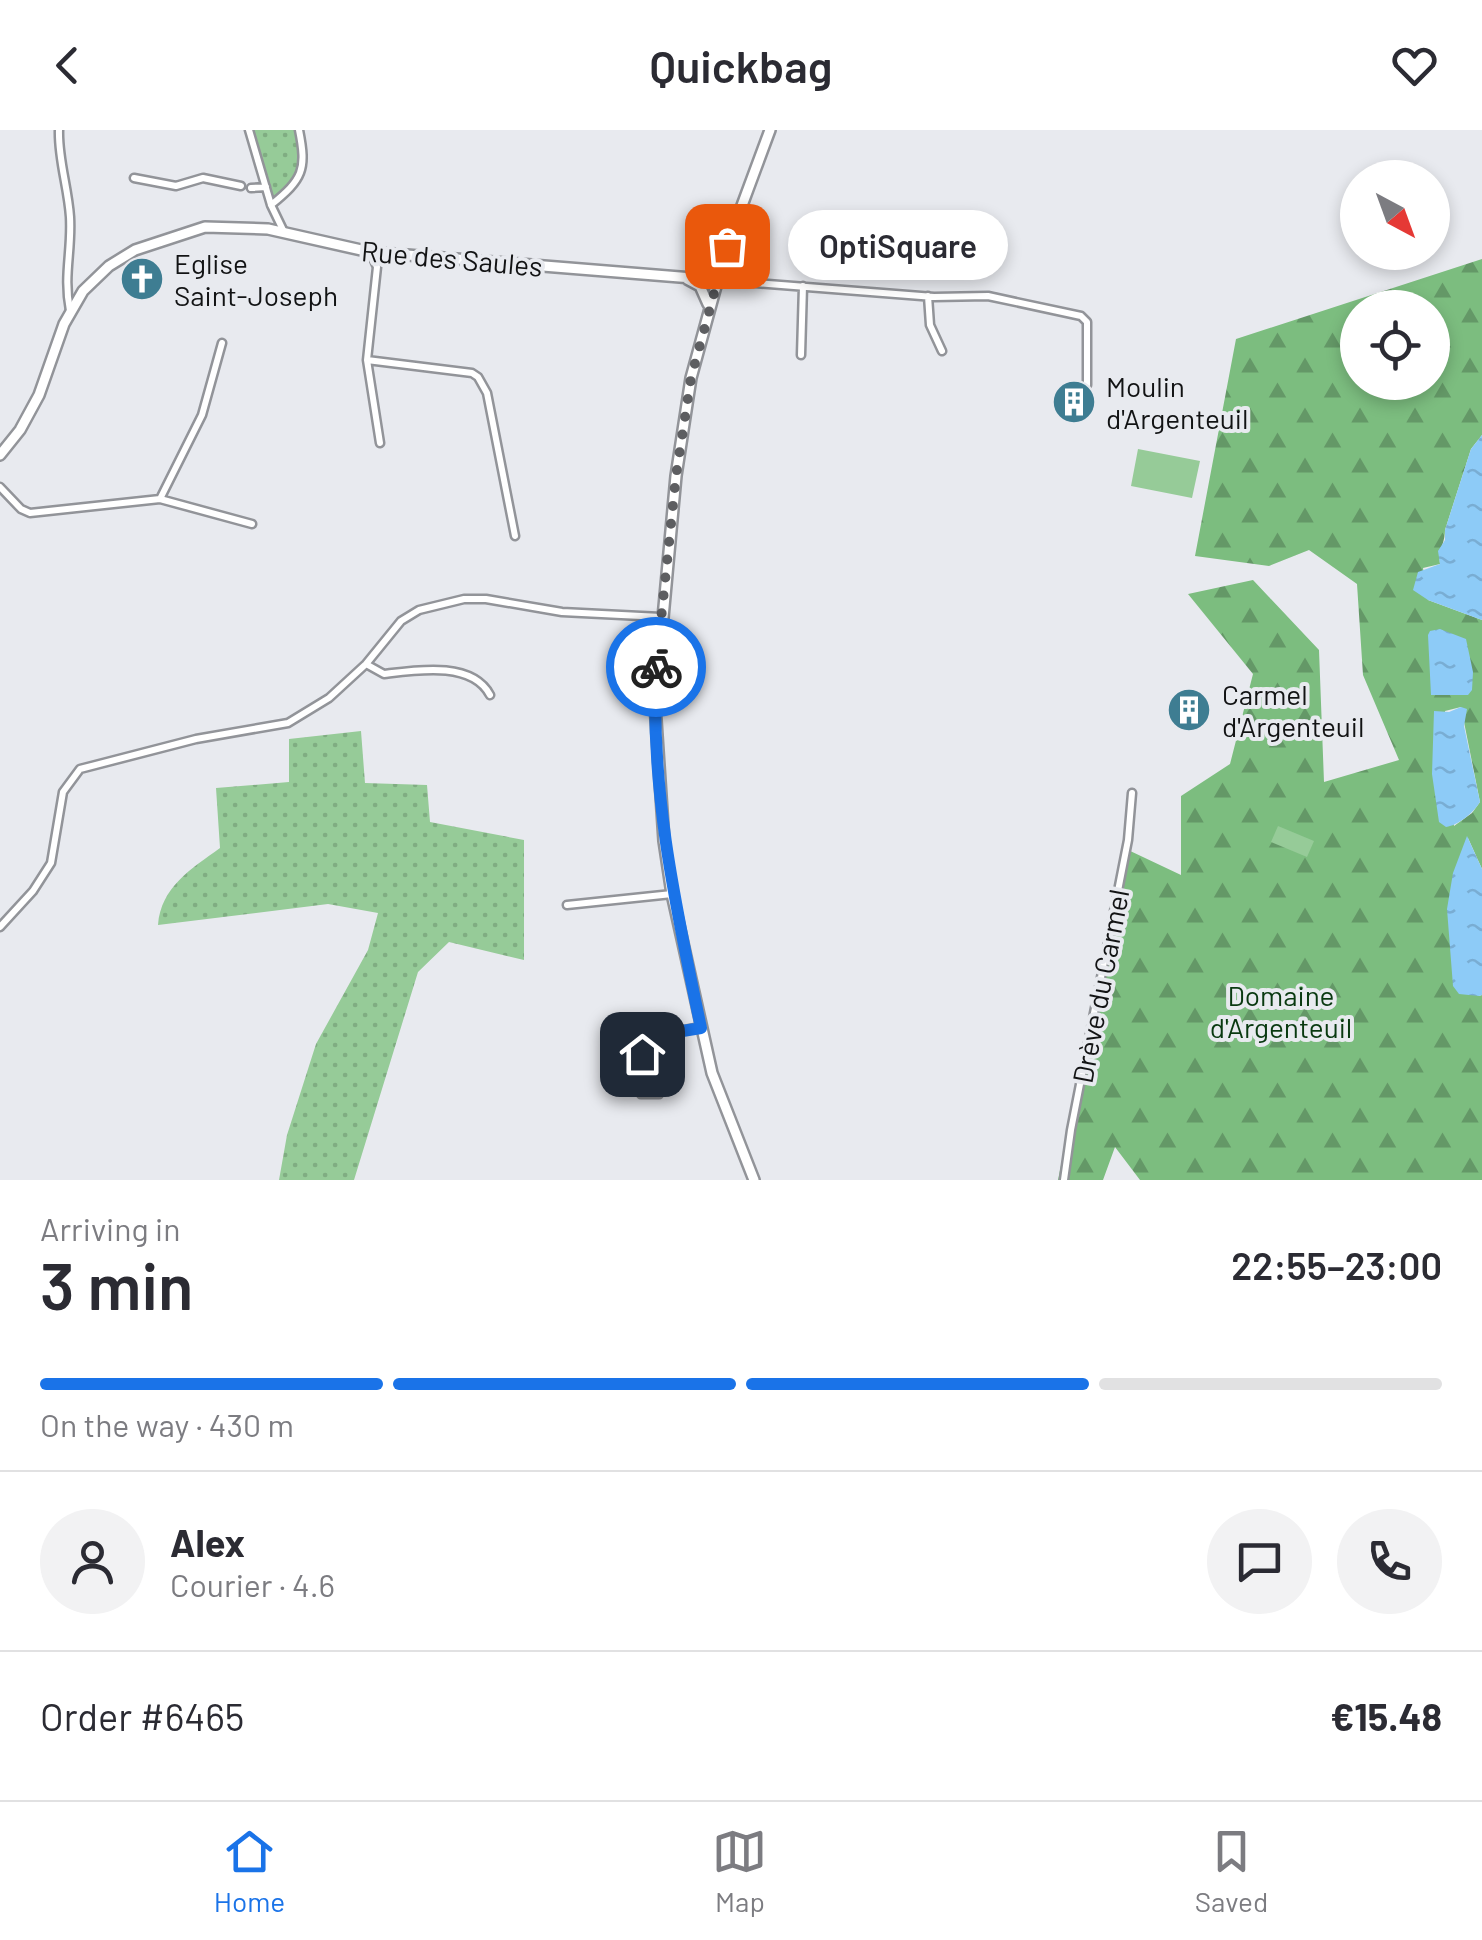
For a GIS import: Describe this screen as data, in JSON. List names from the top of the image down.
{
  "streets": {
    "main road": ["Rue des Saules"],
    "street": ["Drève du Carmel"]
  },
  "parks": ["Domaine d'Argenteuil"],
  "places": {
    "other": ["OptiSquare"],
    "church": ["Eglise Saint-Joseph"],
    "building": ["Moulin d'Argenteuil", "Carmel d'Argenteuil"]
  },
  "north": "bottom right",
  "page": {
    "header": "Quickbag",
    "bubble": "OptiSquare",
    "heading": ["3 min", "Arriving in", "22:55–23:00"],
    "panel": [
      "Alex",
      "Courier · 4.6",
      "Order #6465",
      "€15.48"
    ],
    "bar": "On the way · 430 m",
    "tabs": ["Home", "Map", "Saved"]
  }
}
